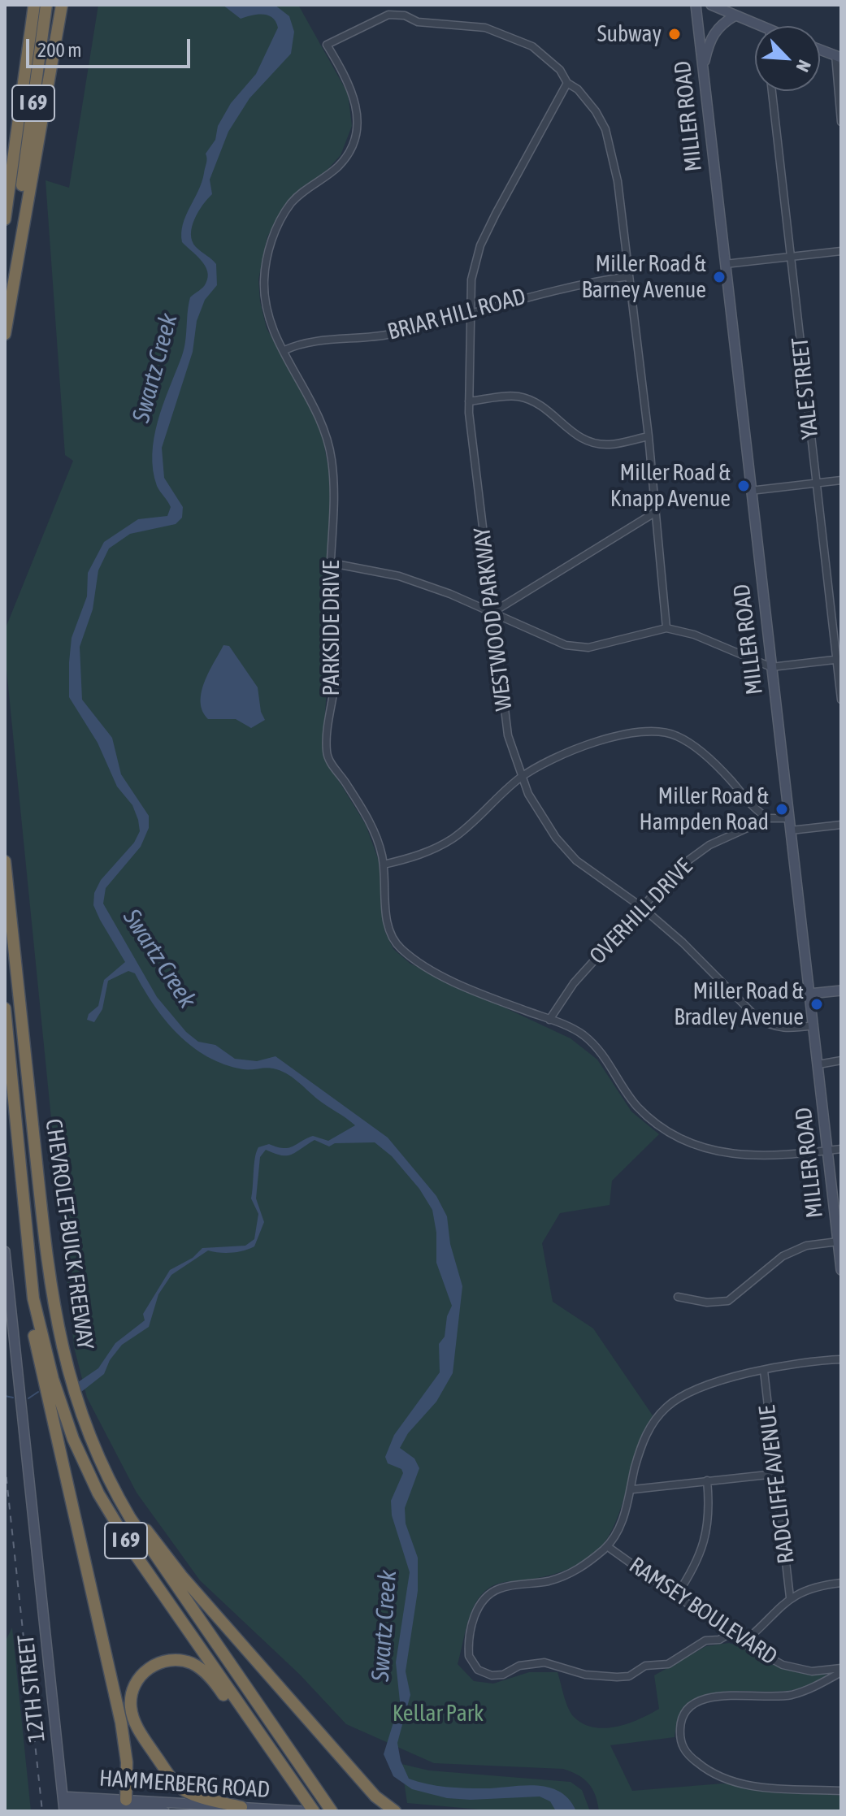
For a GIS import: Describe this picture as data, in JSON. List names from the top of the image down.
{
  "streets": {
    "highway": ["I 69", "CHEVROLET-BUICK FREEWAY"],
    "main road": ["MILLER ROAD", "12TH STREET", "HAMMERBERG ROAD"],
    "street": [
      "BRIAR HILL ROAD",
      "YALE STREET",
      "WESTWOOD PARKWAY",
      "PARKSIDE DRIVE",
      "OVERHILL DRIVE",
      "RADCLIFFE AVENUE",
      "RAMSEY BOULEVARD"
    ]
  },
  "crossings": [
    ["MILLER ROAD", "WESTWOOD PARKWAY"],
    ["MILLER ROAD", "PARKSIDE DRIVE"],
    ["MILLER ROAD", "OVERHILL DRIVE"],
    ["BRIAR HILL ROAD", "WESTWOOD PARKWAY"],
    ["BRIAR HILL ROAD", "PARKSIDE DRIVE"],
    ["WESTWOOD PARKWAY", "PARKSIDE DRIVE"],
    ["WESTWOOD PARKWAY", "OVERHILL DRIVE"],
    ["PARKSIDE DRIVE", "OVERHILL DRIVE"],
    ["12TH STREET", "HAMMERBERG ROAD"]
  ],
  "water": ["Swartz Creek"],
  "parks": ["Kellar Park"],
  "places": [
    "Subway",
    "Miller Road & Barney Avenue",
    "Miller Road & Knapp Avenue",
    "Miller Road & Hampden Road",
    "Miller Road & Bradley Avenue"
  ],
  "scale_bar": "200 m",
  "north": "bottom right"
}
